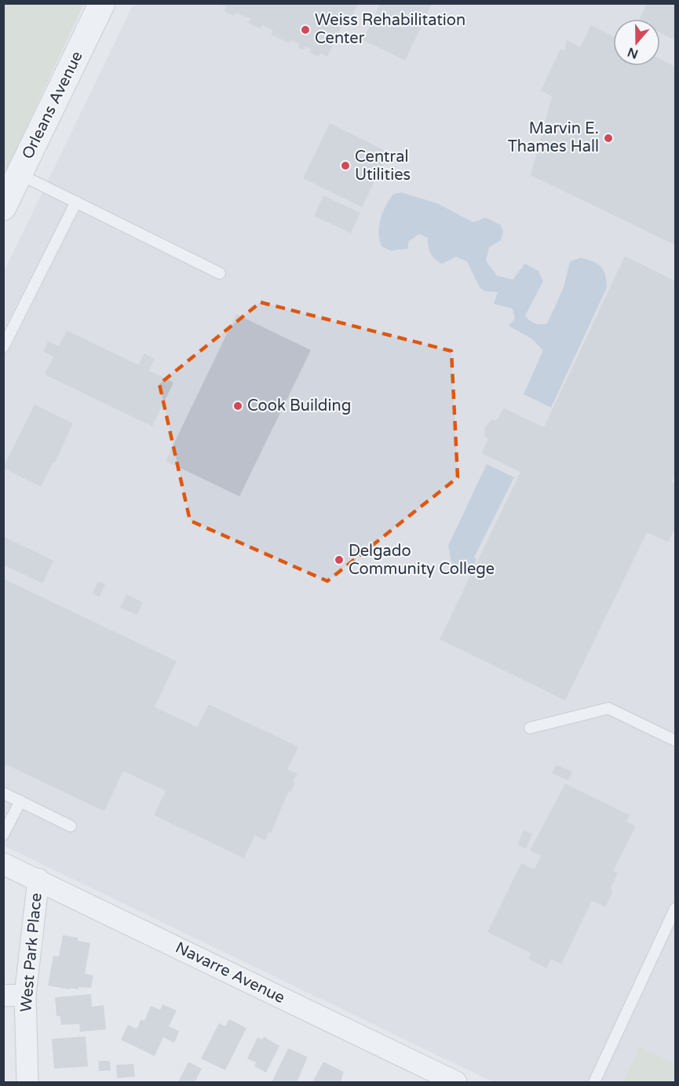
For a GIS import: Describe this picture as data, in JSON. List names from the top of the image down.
{
  "streets": {
    "street": ["Orleans Avenue", "West Park Place", "Navarre Avenue"]
  },
  "crossings": [
    ["West Park Place", "Navarre Avenue"]
  ],
  "places": [
    "Weiss Rehabilitation Center",
    "Marvin E. Thames Hall",
    "Central Utilities",
    "Cook Building",
    "Delgado Community College"
  ],
  "north": "bottom"
}
